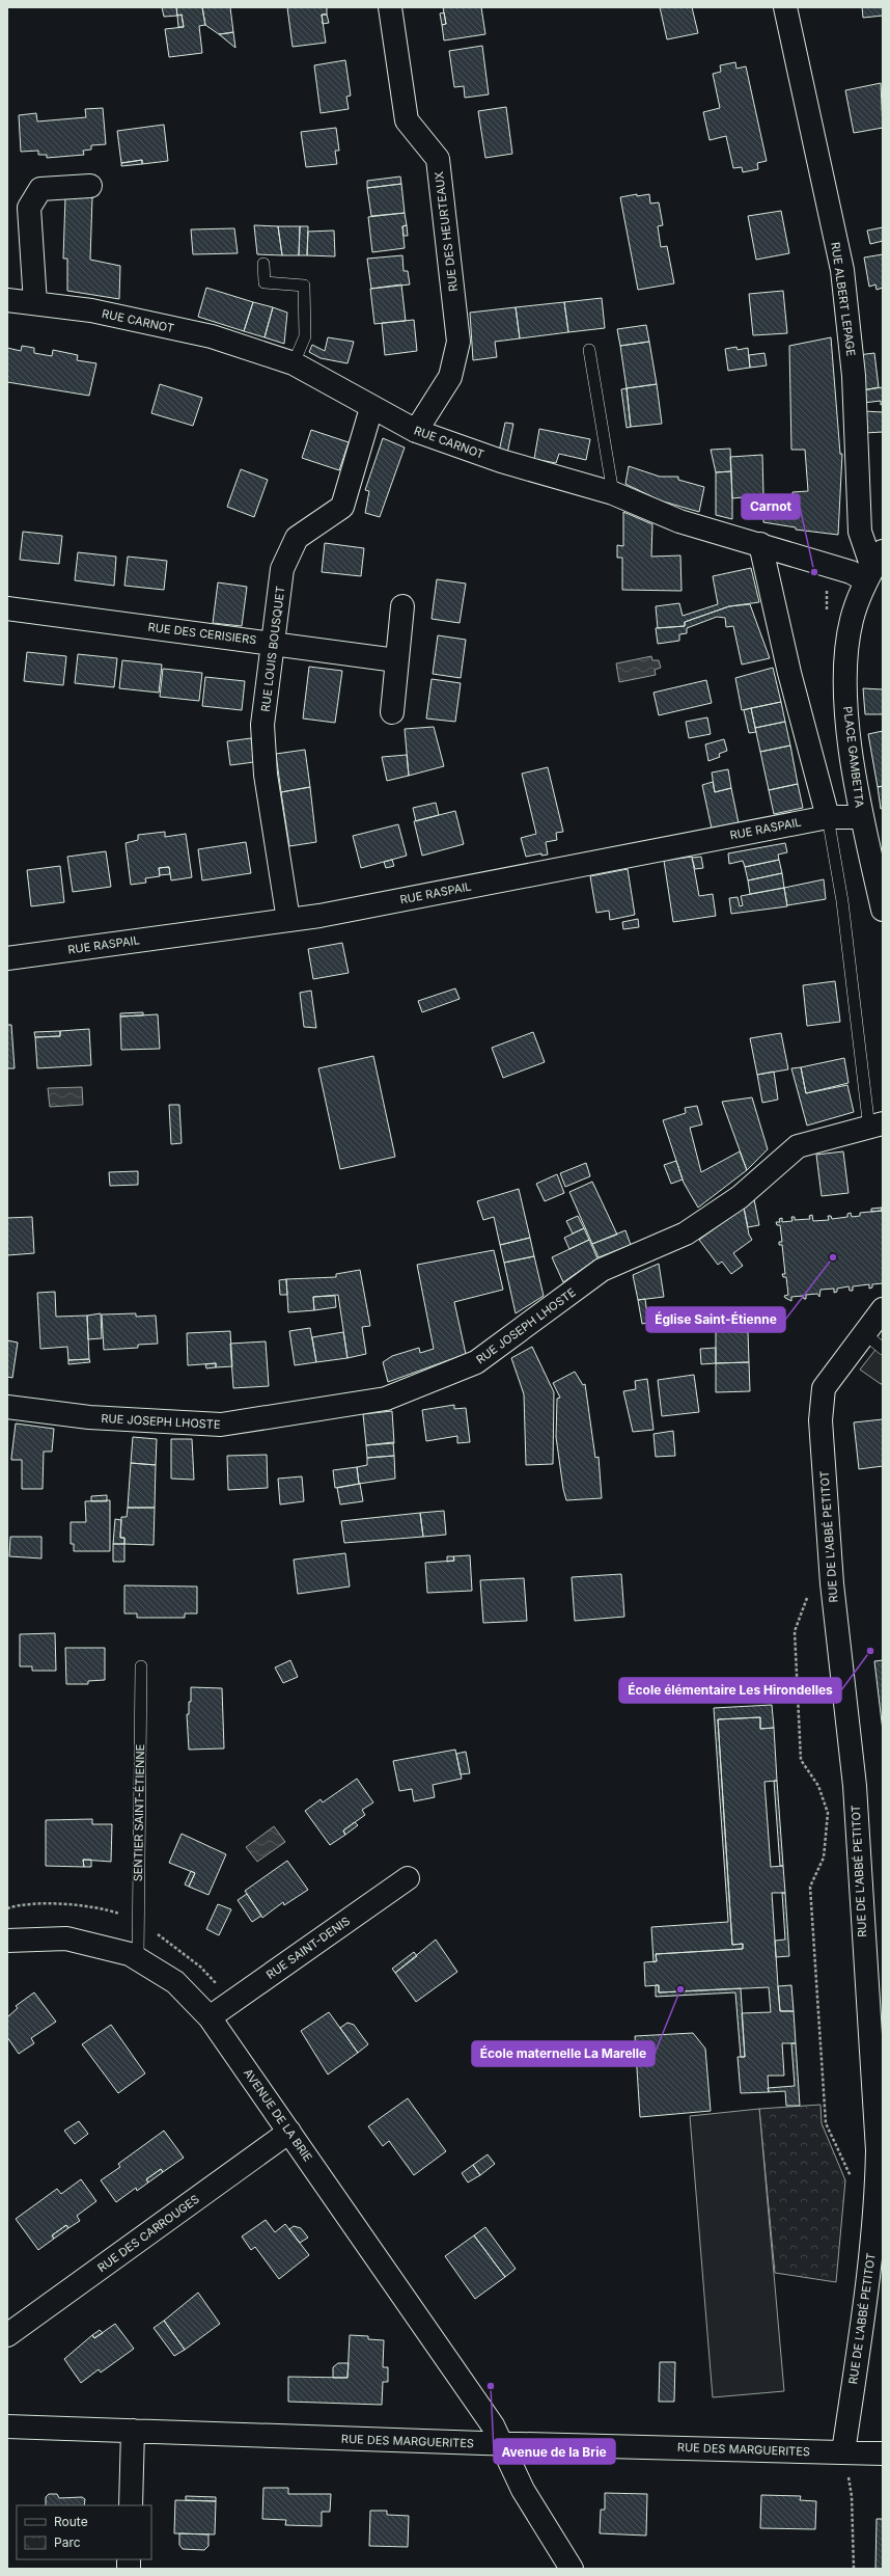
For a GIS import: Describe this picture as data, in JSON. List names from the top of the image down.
{
  "streets": {
    "street": [
      "RUE DES HEURTEAUX",
      "RUE ALBERT LEPAGE",
      "RUE CARNOT",
      "RUE DES CERISIERS",
      "RUE LOUIS BOUSQUET",
      "PLACE GAMBETTA",
      "RUE RASPAIL",
      "RUE JOSEPH LHOSTE",
      "RUE DE L'ABBÉ PETITOT",
      "RUE SAINT-DENIS",
      "AVENUE DE LA BRIE",
      "RUE DES CARROUGES",
      "RUE DES MARGUERITES"
    ],
    "lane": ["SENTIER SAINT-ÉTIENNE"]
  },
  "crossings": [
    ["RUE DES HEURTEAUX", "RUE CARNOT"],
    ["RUE ALBERT LEPAGE", "RUE CARNOT"],
    ["RUE ALBERT LEPAGE", "PLACE GAMBETTA"],
    ["RUE CARNOT", "RUE LOUIS BOUSQUET"],
    ["RUE CARNOT", "PLACE GAMBETTA"],
    ["RUE DES CERISIERS", "RUE LOUIS BOUSQUET"],
    ["RUE LOUIS BOUSQUET", "RUE RASPAIL"],
    ["PLACE GAMBETTA", "RUE RASPAIL"],
    ["RUE DE L'ABBÉ PETITOT", "RUE DES MARGUERITES"],
    ["SENTIER SAINT-ÉTIENNE", "AVENUE DE LA BRIE"],
    ["RUE SAINT-DENIS", "AVENUE DE LA BRIE"],
    ["AVENUE DE LA BRIE", "RUE DES CARROUGES"],
    ["AVENUE DE LA BRIE", "RUE DES MARGUERITES"]
  ],
  "places": [
    "Carnot",
    "Église Saint-Étienne",
    "École élémentaire Les Hirondelles",
    "École maternelle La Marelle",
    "Avenue de la Brie"
  ],
  "legend": ["Route", "Parc"]
}
